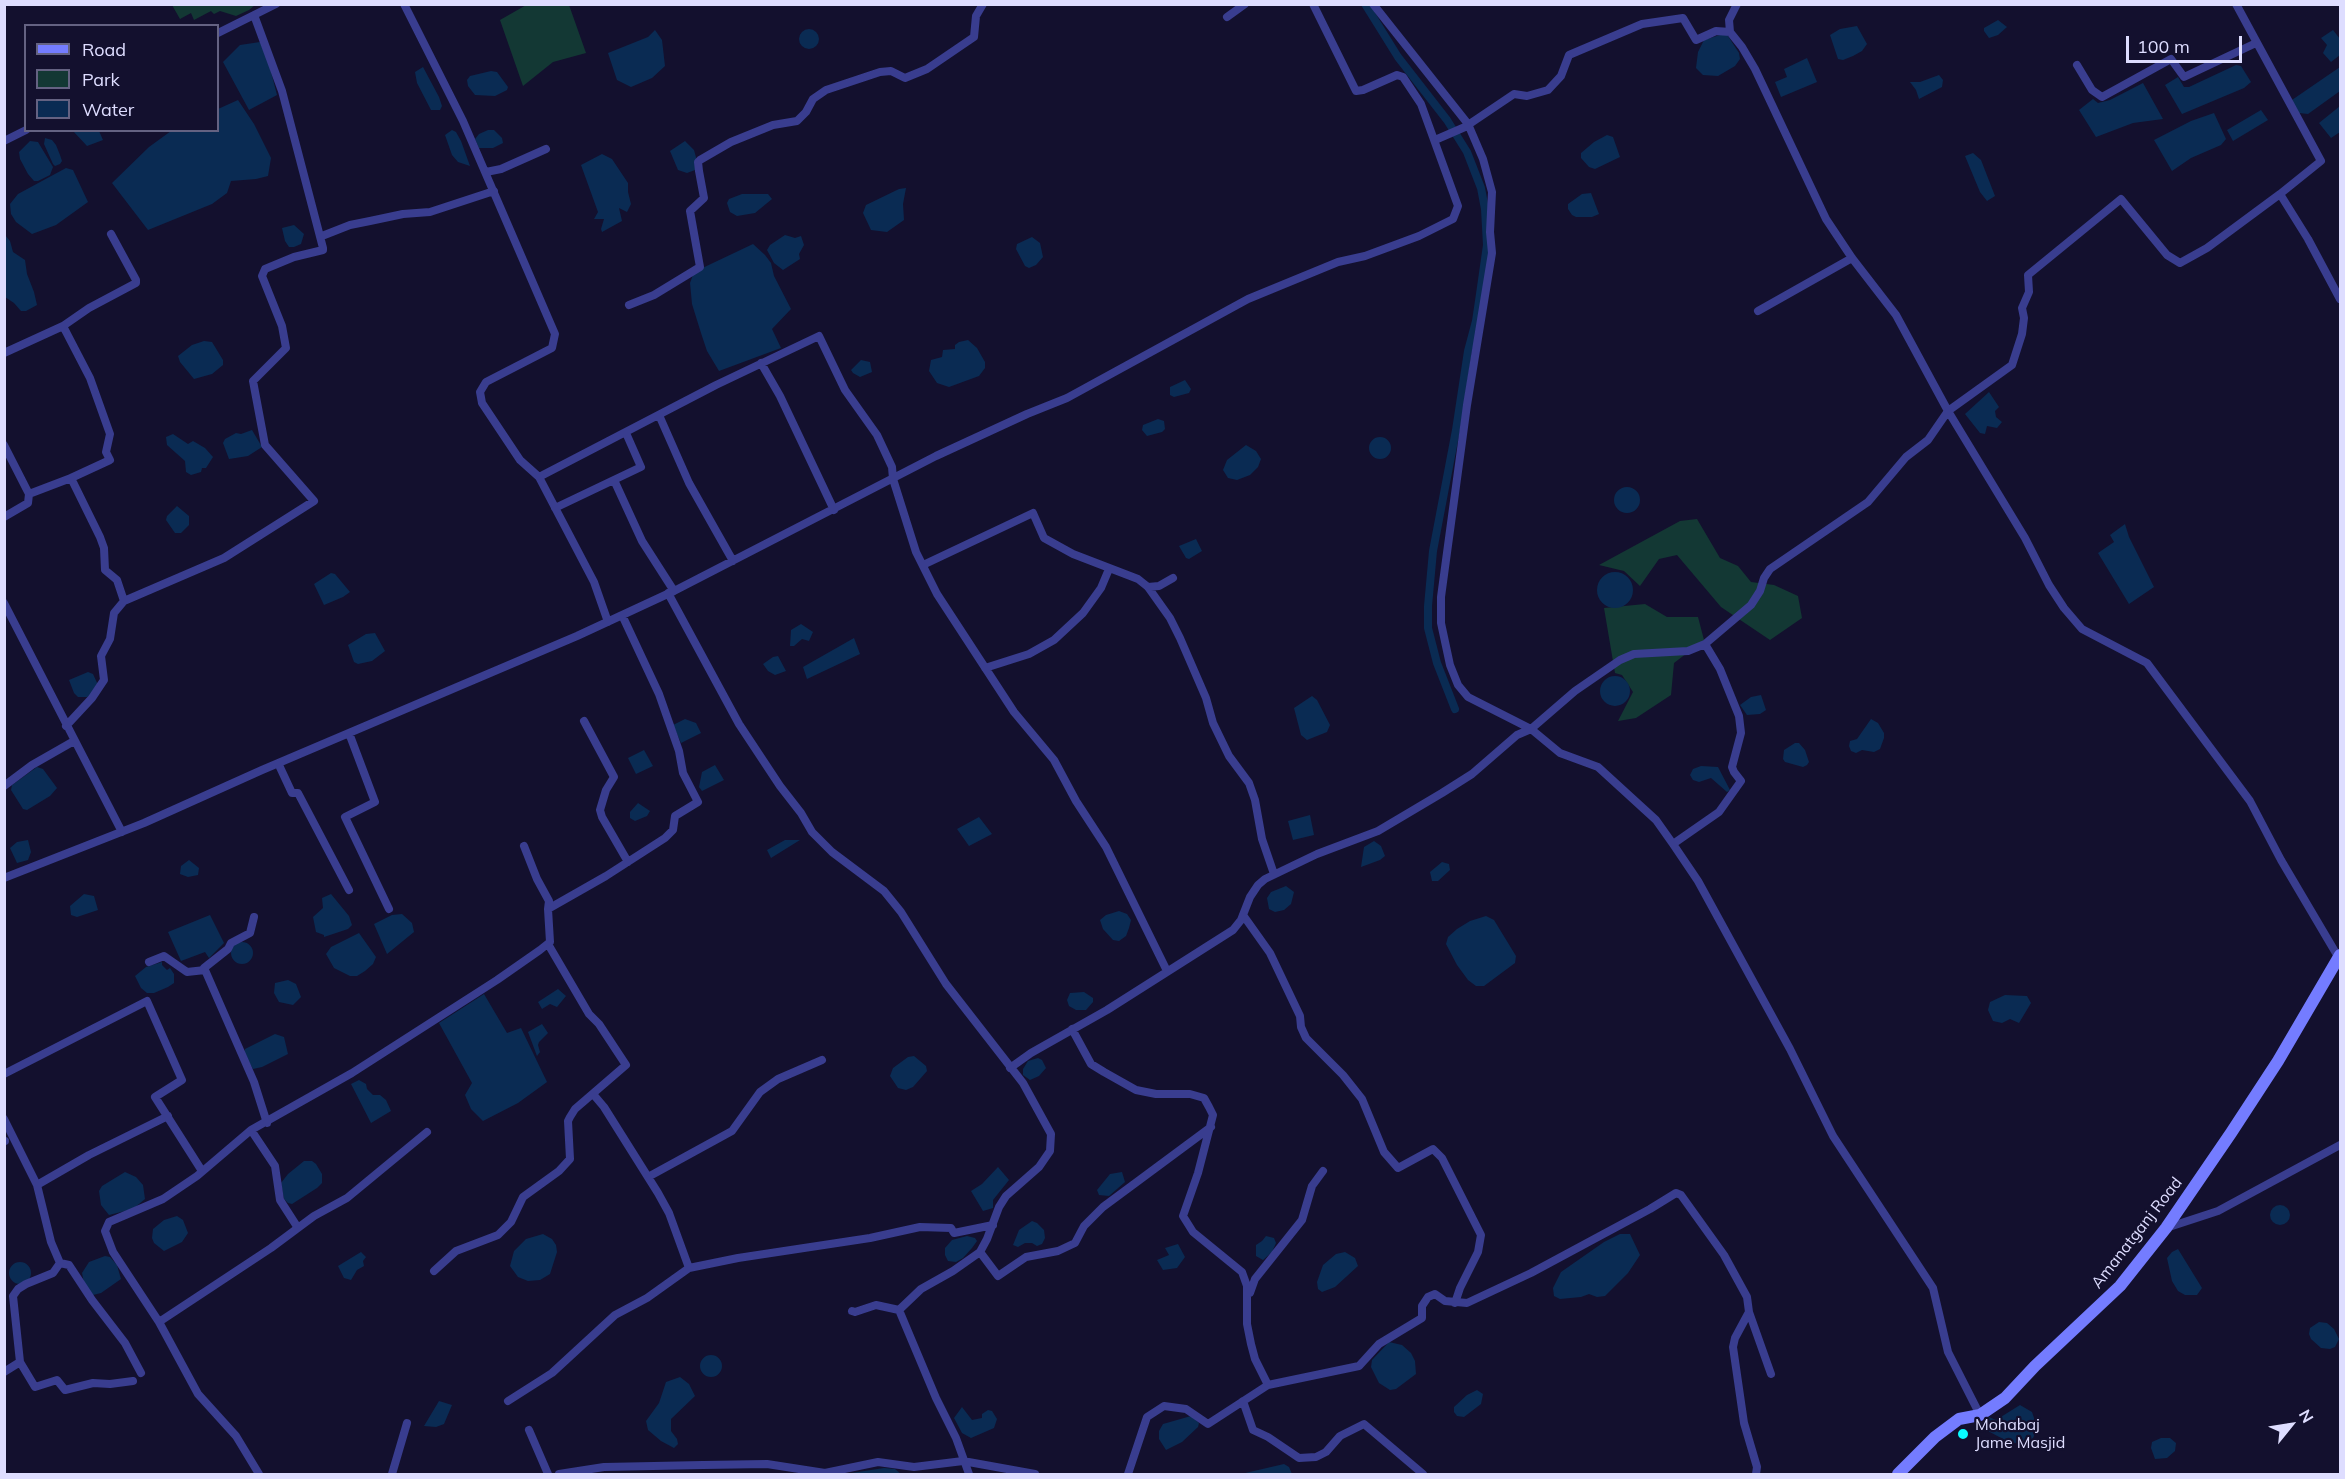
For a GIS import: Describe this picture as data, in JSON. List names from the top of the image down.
{
  "streets": {
    "main road": ["Amanatganj Road"]
  },
  "places": ["Mohabaj Jame Masjid"],
  "legend": ["Road", "Park", "Water"],
  "scale_bar": "100 m",
  "north": "top right"
}
